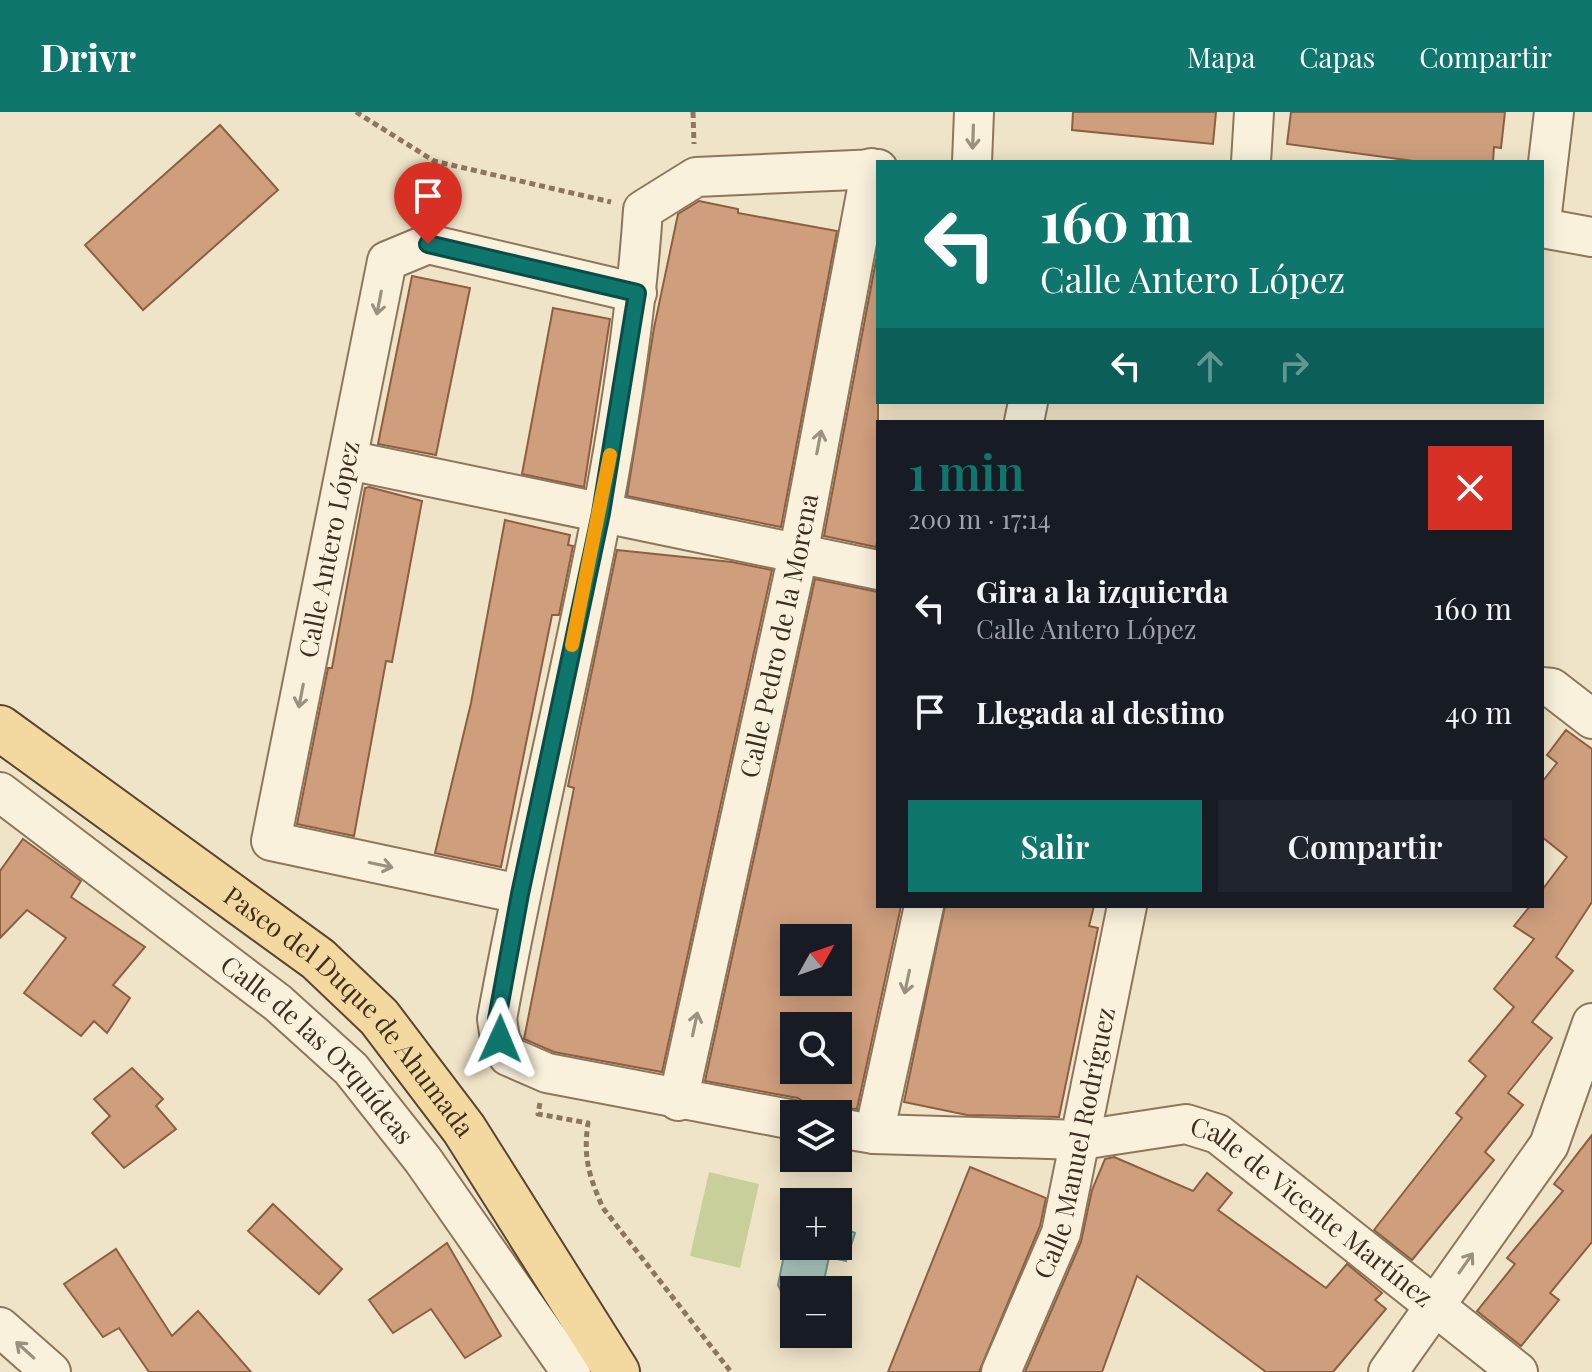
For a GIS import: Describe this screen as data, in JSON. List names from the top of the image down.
{
  "streets": {
    "main road": ["Paseo del Duque de Ahumada"],
    "street": [
      "Calle Antero López",
      "Calle Pedro de la Morena",
      "Calle de las Orquídeas",
      "Calle Manuel Rodríguez",
      "Calle de Vicente Martínez"
    ]
  },
  "crossings": [
    ["Calle Manuel Rodríguez", "Calle de Vicente Martínez"]
  ],
  "north": "top right",
  "page": {
    "header": "Drivr",
    "nav": ["Mapa", "Capas", "Compartir"],
    "turn": ["160 m", "Calle Antero López"],
    "heading": ["1 min", "200 m · 17:14"],
    "list": [
      {
        "name": "Gira a la izquierda",
        "note": "Calle Antero López",
        "value": "160 m"
      },
      {
        "name": "Llegada al destino",
        "value": "40 m"
      }
    ],
    "buttons": ["Salir", "Compartir"],
    "map_buttons": ["+", "−"]
  }
}
